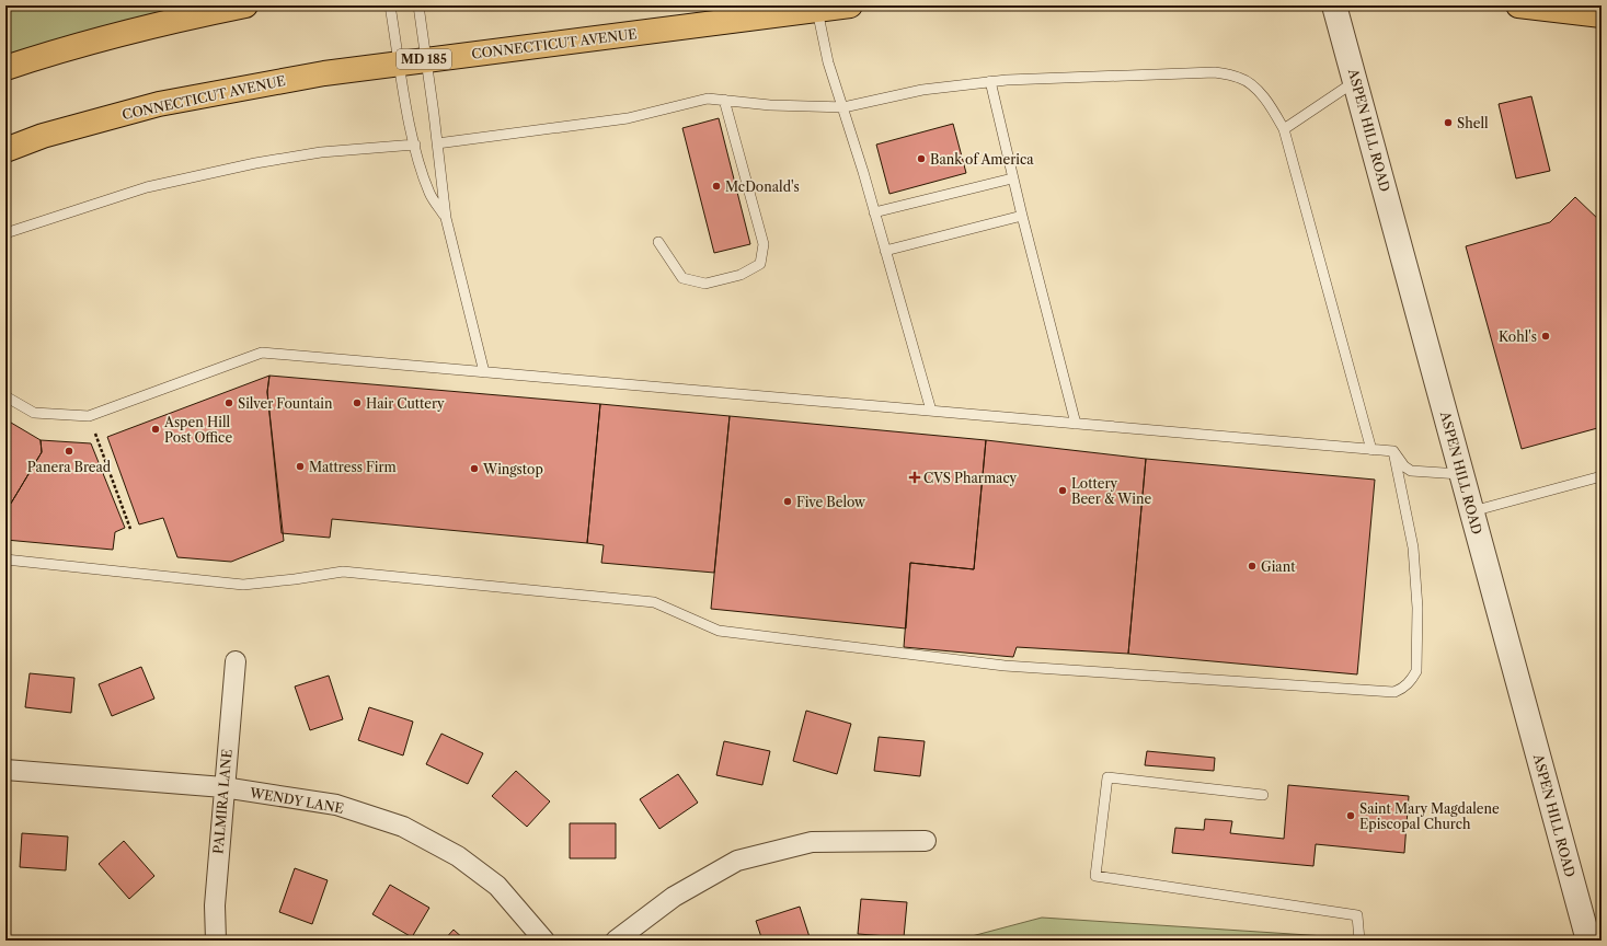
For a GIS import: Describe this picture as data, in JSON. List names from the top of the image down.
{
  "streets": {
    "main road": ["CONNECTICUT AVENUE", "MD 185"],
    "street": ["ASPEN HILL ROAD", "WENDY LANE", "PALMIRA LANE"]
  },
  "crossings": [
    ["WENDY LANE", "PALMIRA LANE"]
  ],
  "places": {
    "other": [
      "Shell",
      "Bank of America",
      "McDonald's",
      "Kohl's",
      "Silver Fountain",
      "Hair Cuttery",
      "Aspen Hill Post Office",
      "Panera Bread",
      "Mattress Firm",
      "Wingstop",
      "Lottery Beer & Wine",
      "Five Below",
      "Giant",
      "Saint Mary Magdalene Episcopal Church"
    ],
    "health": ["CVS Pharmacy"]
  }
}
